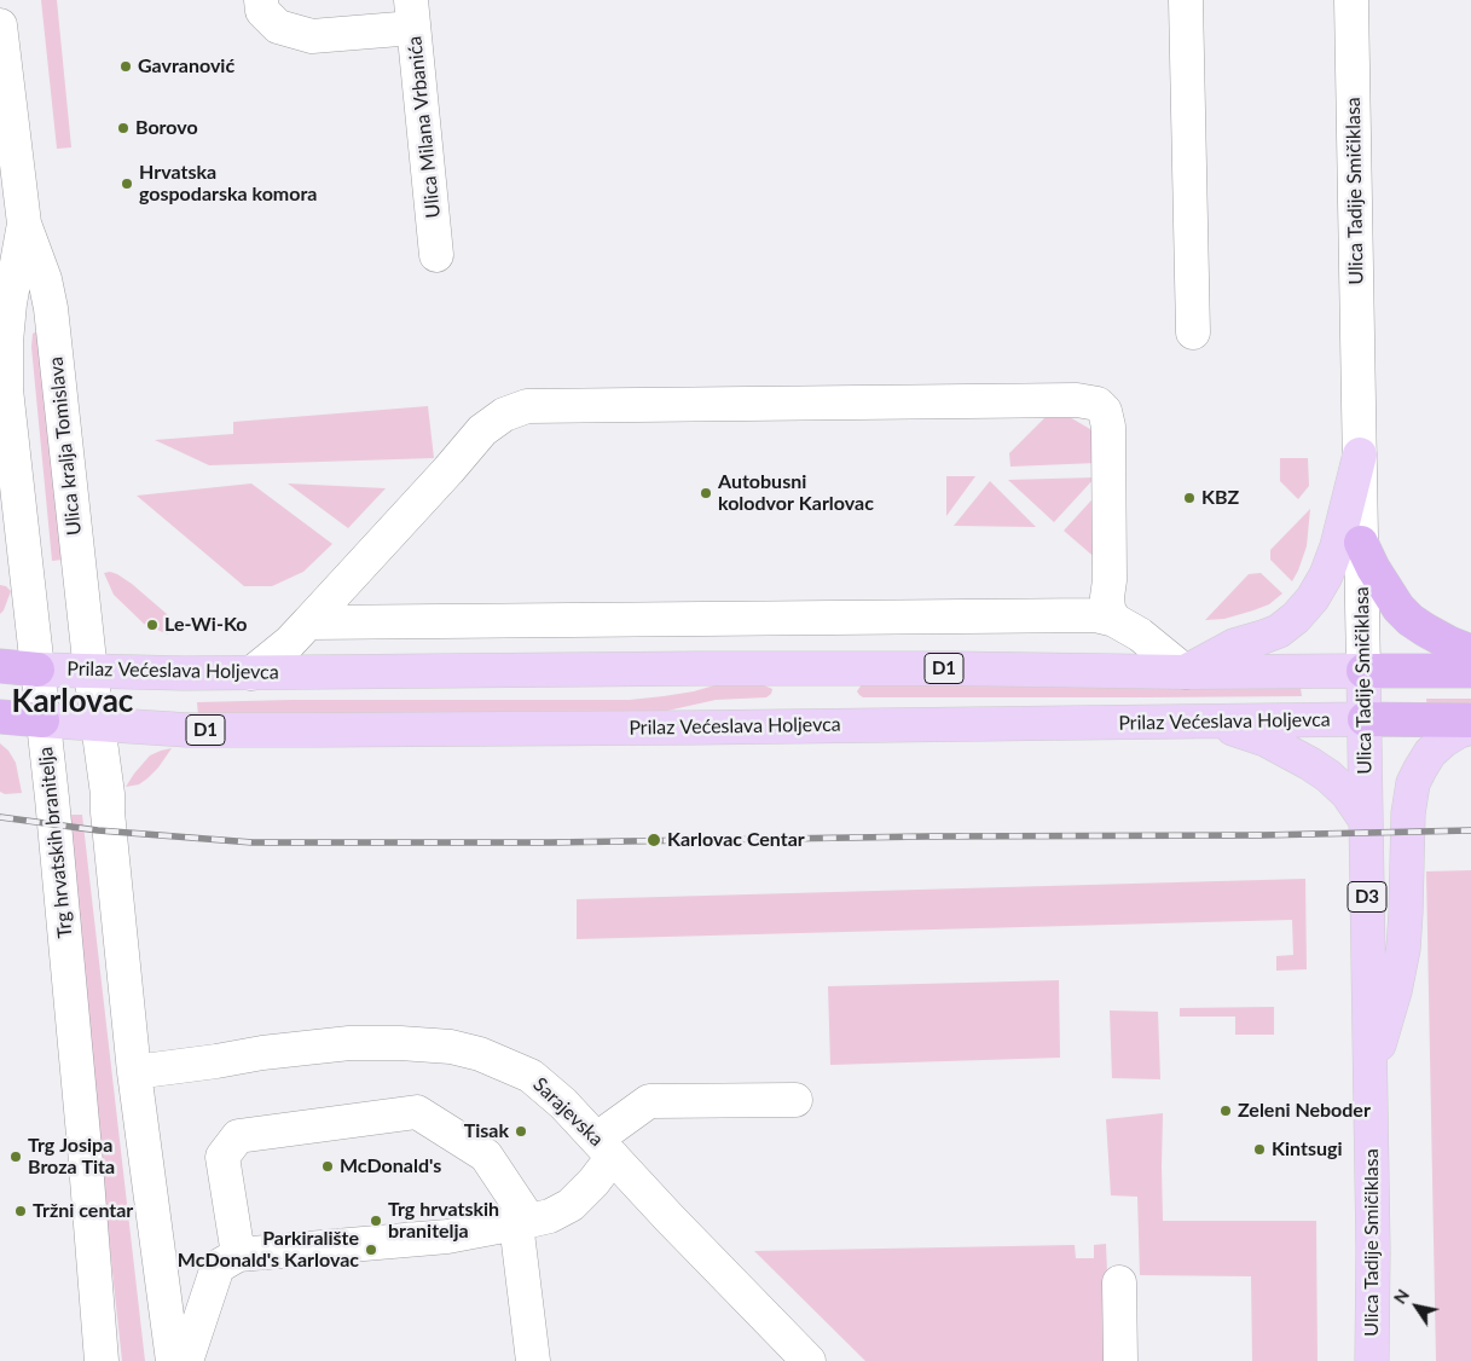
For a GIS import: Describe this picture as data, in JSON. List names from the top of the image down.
{
  "streets": {
    "highway": ["D1", "Prilaz Većeslava Holjevca"],
    "main road": ["Ulica Tadije Smičiklasa", "D3"],
    "street": [
      "Ulica Milana Vrbanića",
      "Ulica kralja Tomislava",
      "Trg hrvatskih branitelja",
      "Sarajevska"
    ]
  },
  "crossings": [
    ["Ulica Tadije Smičiklasa", "Prilaz Većeslava Holjevca"],
    ["Ulica kralja Tomislava", "Prilaz Većeslava Holjevca"],
    ["Ulica kralja Tomislava", "Trg hrvatskih branitelja"],
    ["Prilaz Većeslava Holjevca", "Trg hrvatskih branitelja"]
  ],
  "districts": ["Karlovac"],
  "places": [
    "Gavranović",
    "Borovo",
    "Hrvatska gospodarska komora",
    "Autobusni kolodvor Karlovac",
    "KBZ",
    "Le-Wi-Ko",
    "Karlovac Centar",
    "Zeleni Neboder",
    "Tisak",
    "Kintsugi",
    "Trg Josipa Broza Tita",
    "McDonald's",
    "Tržni centar",
    "Trg hrvatskih branitelja",
    "Parkiralište McDonald's Karlovac"
  ],
  "north": "top left"
}
